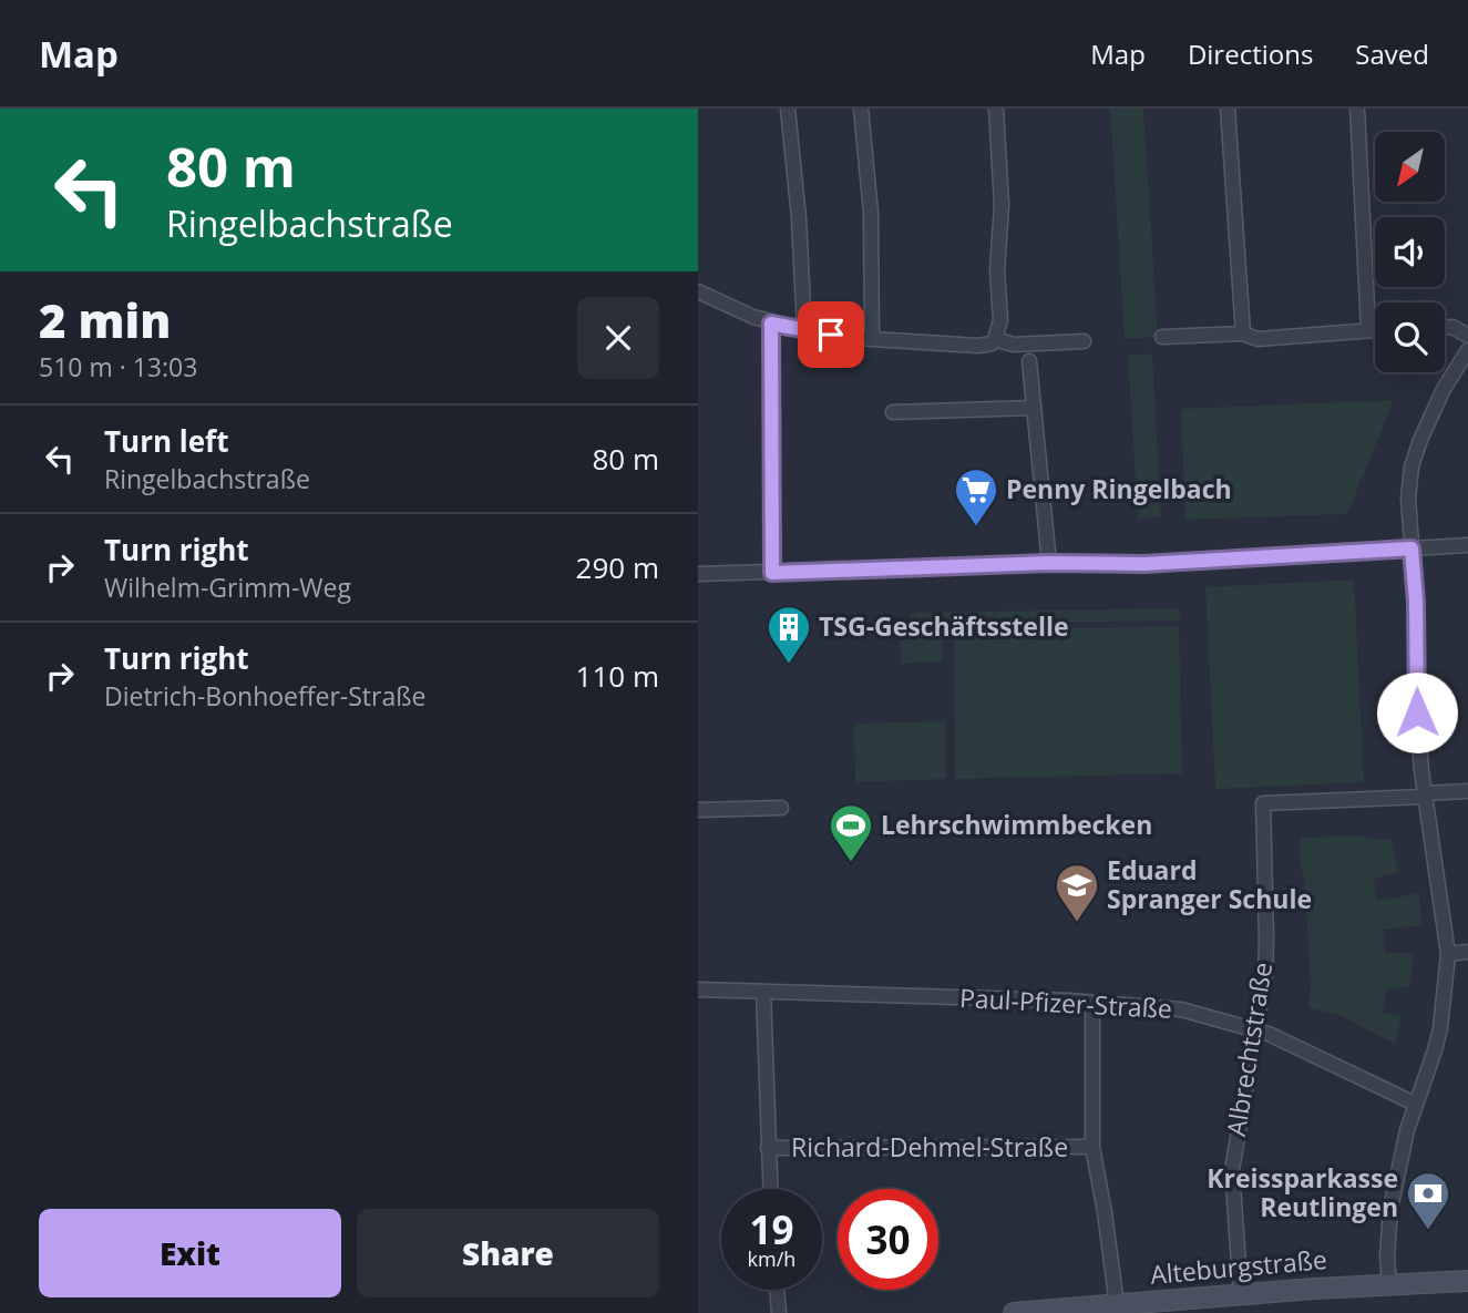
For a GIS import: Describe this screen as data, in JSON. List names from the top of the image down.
{
  "streets": {
    "main road": ["Alteburgstraße"],
    "street": ["Paul-Pfizer-Straße", "Albrechtstraße", "Richard-Dehmel-Straße"]
  },
  "crossings": [
    ["Paul-Pfizer-Straße", "Albrechtstraße"],
    ["Albrechtstraße", "Alteburgstraße"]
  ],
  "places": {
    "supermarket": ["Penny Ringelbach"],
    "building": ["TSG-Geschäftsstelle"],
    "sports": ["Lehrschwimmbecken"],
    "school or university": ["Eduard Spranger Schule"],
    "bank": ["Kreissparkasse Reutlingen"]
  },
  "north": "bottom left",
  "page": {
    "header": "Map",
    "nav": ["Map", "Directions", "Saved"],
    "turn": ["80 m", "Ringelbachstraße"],
    "heading": ["2 min", "510 m · 13:03"],
    "list": [
      {
        "name": "Turn left",
        "note": "Ringelbachstraße",
        "value": "80 m"
      },
      {
        "name": "Turn right",
        "note": "Wilhelm-Grimm-Weg",
        "value": "290 m"
      },
      {
        "name": "Turn right",
        "note": "Dietrich-Bonhoeffer-Straße",
        "value": "110 m"
      }
    ],
    "speed": "19 km/h",
    "limit": "30",
    "buttons": ["Exit", "Share"]
  }
}
